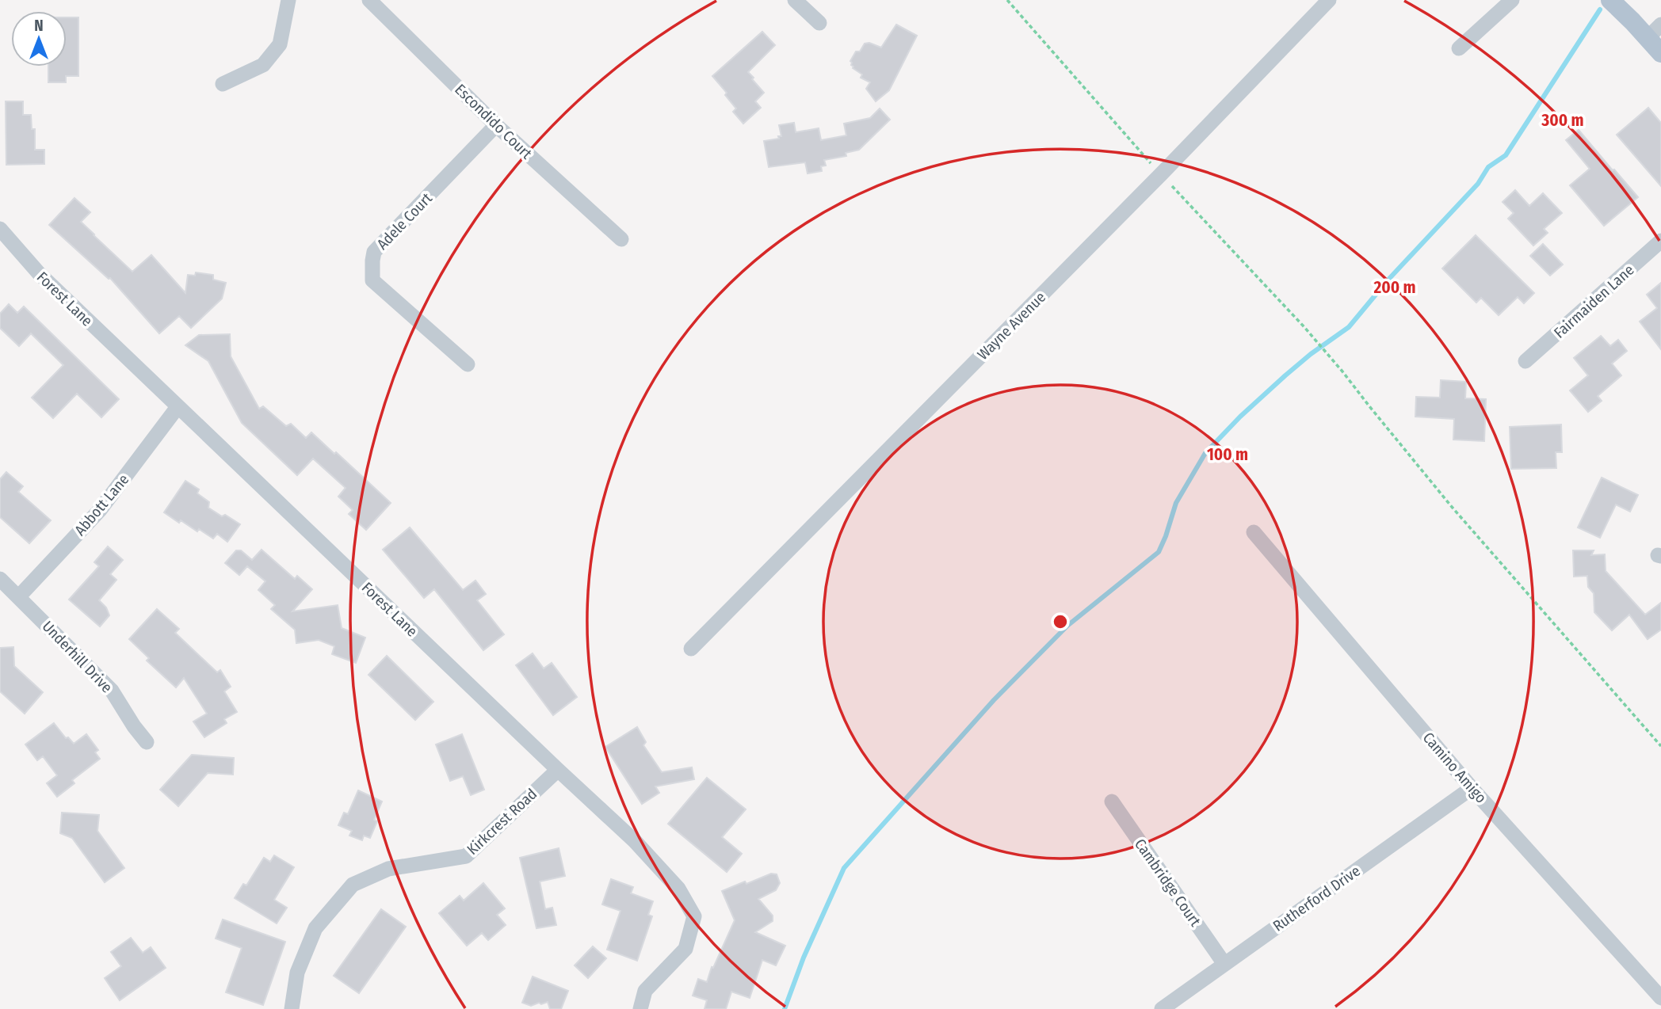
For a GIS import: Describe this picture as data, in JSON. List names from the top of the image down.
{
  "streets": {
    "street": [
      "Escondido Court",
      "Adele Court",
      "Forest Lane",
      "Fairmaiden Lane",
      "Wayne Avenue",
      "Abbott Lane",
      "Underhill Drive",
      "Camino Amigo",
      "Kirkcrest Road",
      "Cambridge Court",
      "Rutherford Drive"
    ]
  },
  "crossings": [
    ["Escondido Court", "Adele Court"],
    ["Forest Lane", "Abbott Lane"],
    ["Forest Lane", "Kirkcrest Road"],
    ["Abbott Lane", "Underhill Drive"],
    ["Camino Amigo", "Rutherford Drive"],
    ["Cambridge Court", "Rutherford Drive"]
  ],
  "north": "top",
  "rings": ["300 m", "200 m", "100 m"]
}
